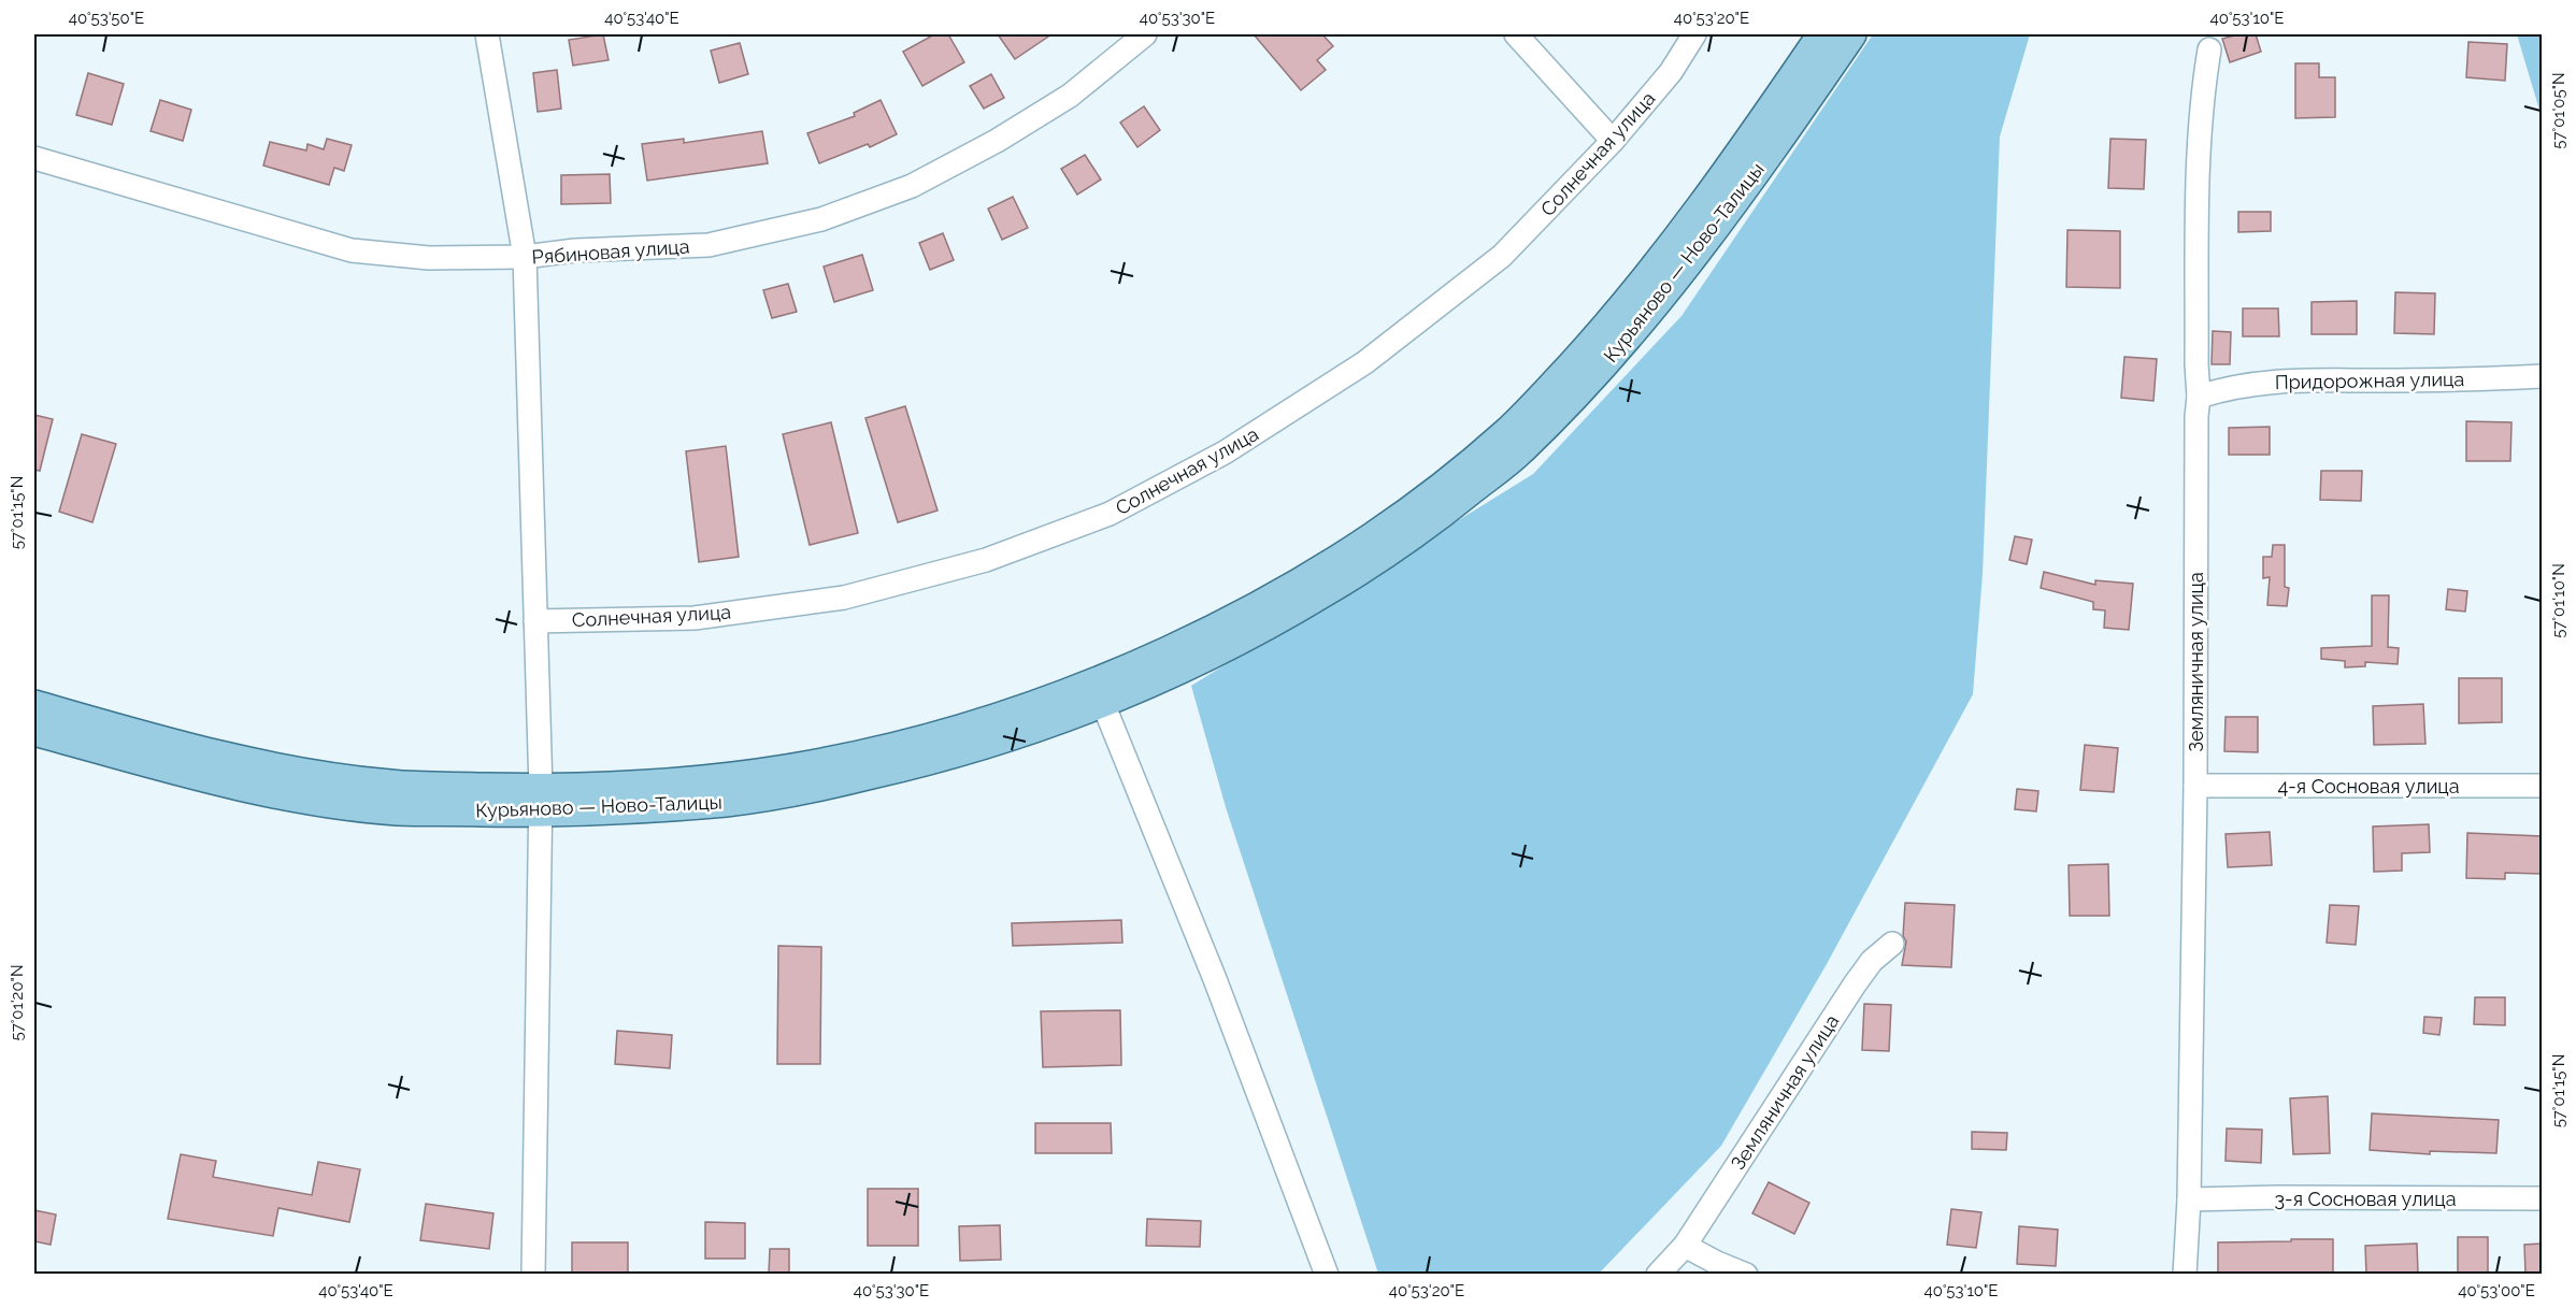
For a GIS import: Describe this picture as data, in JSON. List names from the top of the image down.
{
  "streets": {
    "main road": ["Курьяново — Ново-Талицы"],
    "street": [
      "Солнечная улица",
      "Рябиновая улица",
      "Придорожная улица",
      "Земляничная улица",
      "4-я Сосновая улица",
      "3-я Сосновая улица"
    ]
  },
  "crossings": [
    ["Придорожная улица", "Земляничная улица"],
    ["Земляничная улица", "4-я Сосновая улица"],
    ["Земляничная улица", "3-я Сосновая улица"]
  ],
  "coordinates": [
    "40°53'50\"E",
    "40°53'40\"E",
    "40°53'30\"E",
    "40°53'20\"E",
    "40°53'10\"E",
    "57°01'05\"N",
    "57°01'15\"N",
    "57°01'10\"N",
    "57°01'20\"N",
    "40°53'00\"E"
  ]
}
